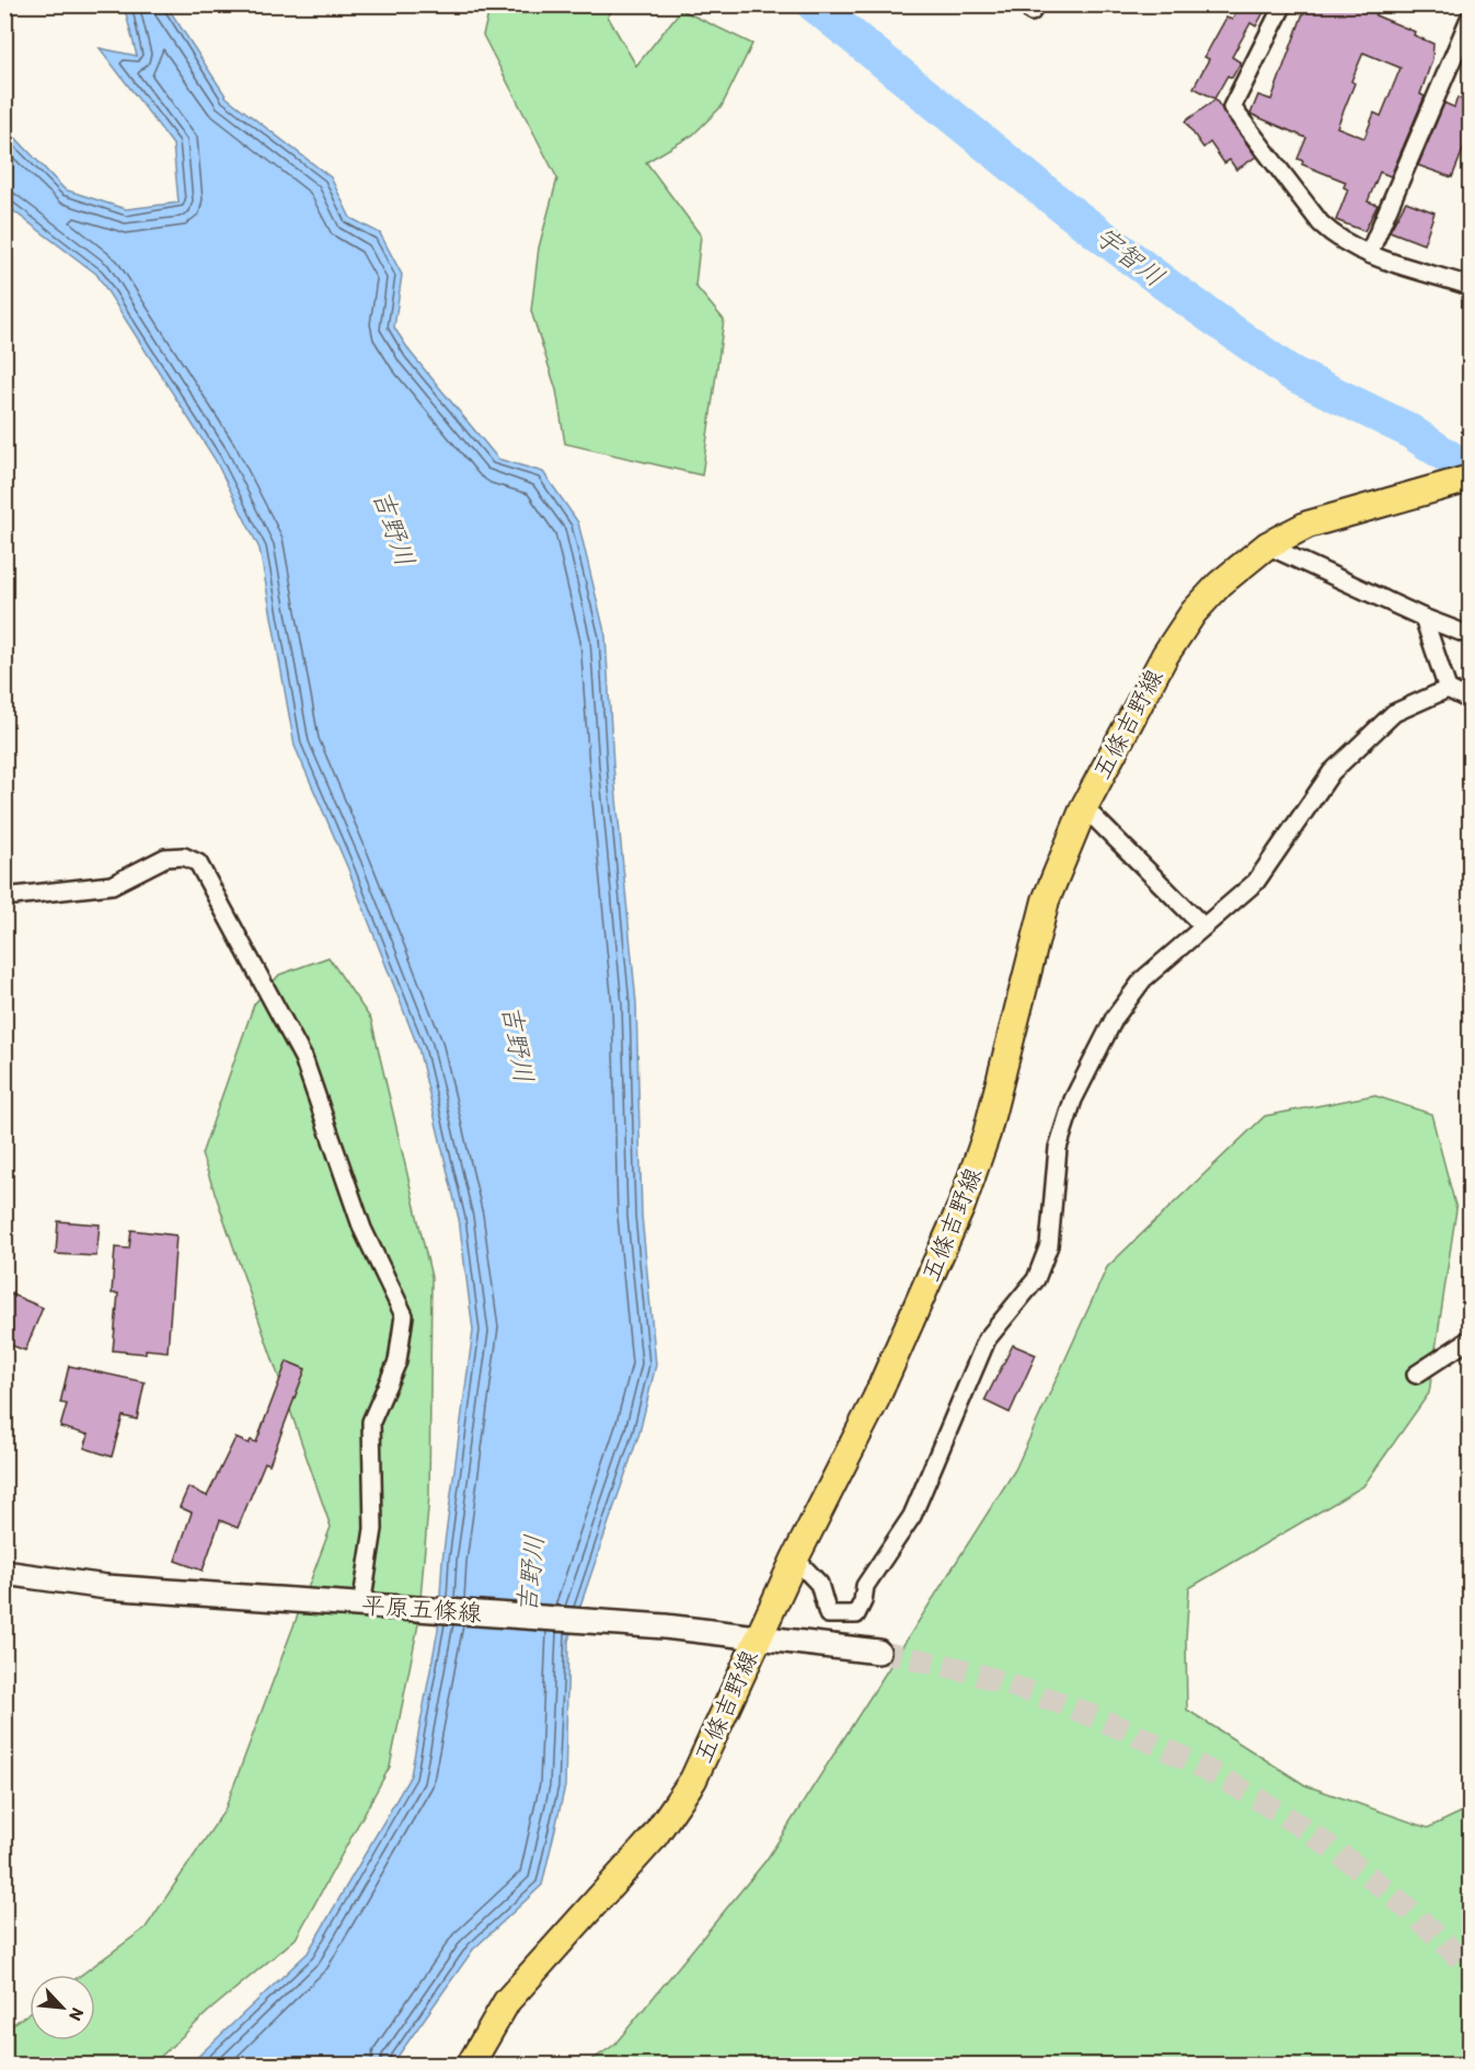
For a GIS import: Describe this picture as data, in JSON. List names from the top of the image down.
{
  "streets": {
    "main road": ["五條吉野線", "平原五條線"]
  },
  "crossings": [
    ["五條吉野線", "平原五條線"]
  ],
  "water": ["宇智川", "吉野川"],
  "north": "bottom right"
}
